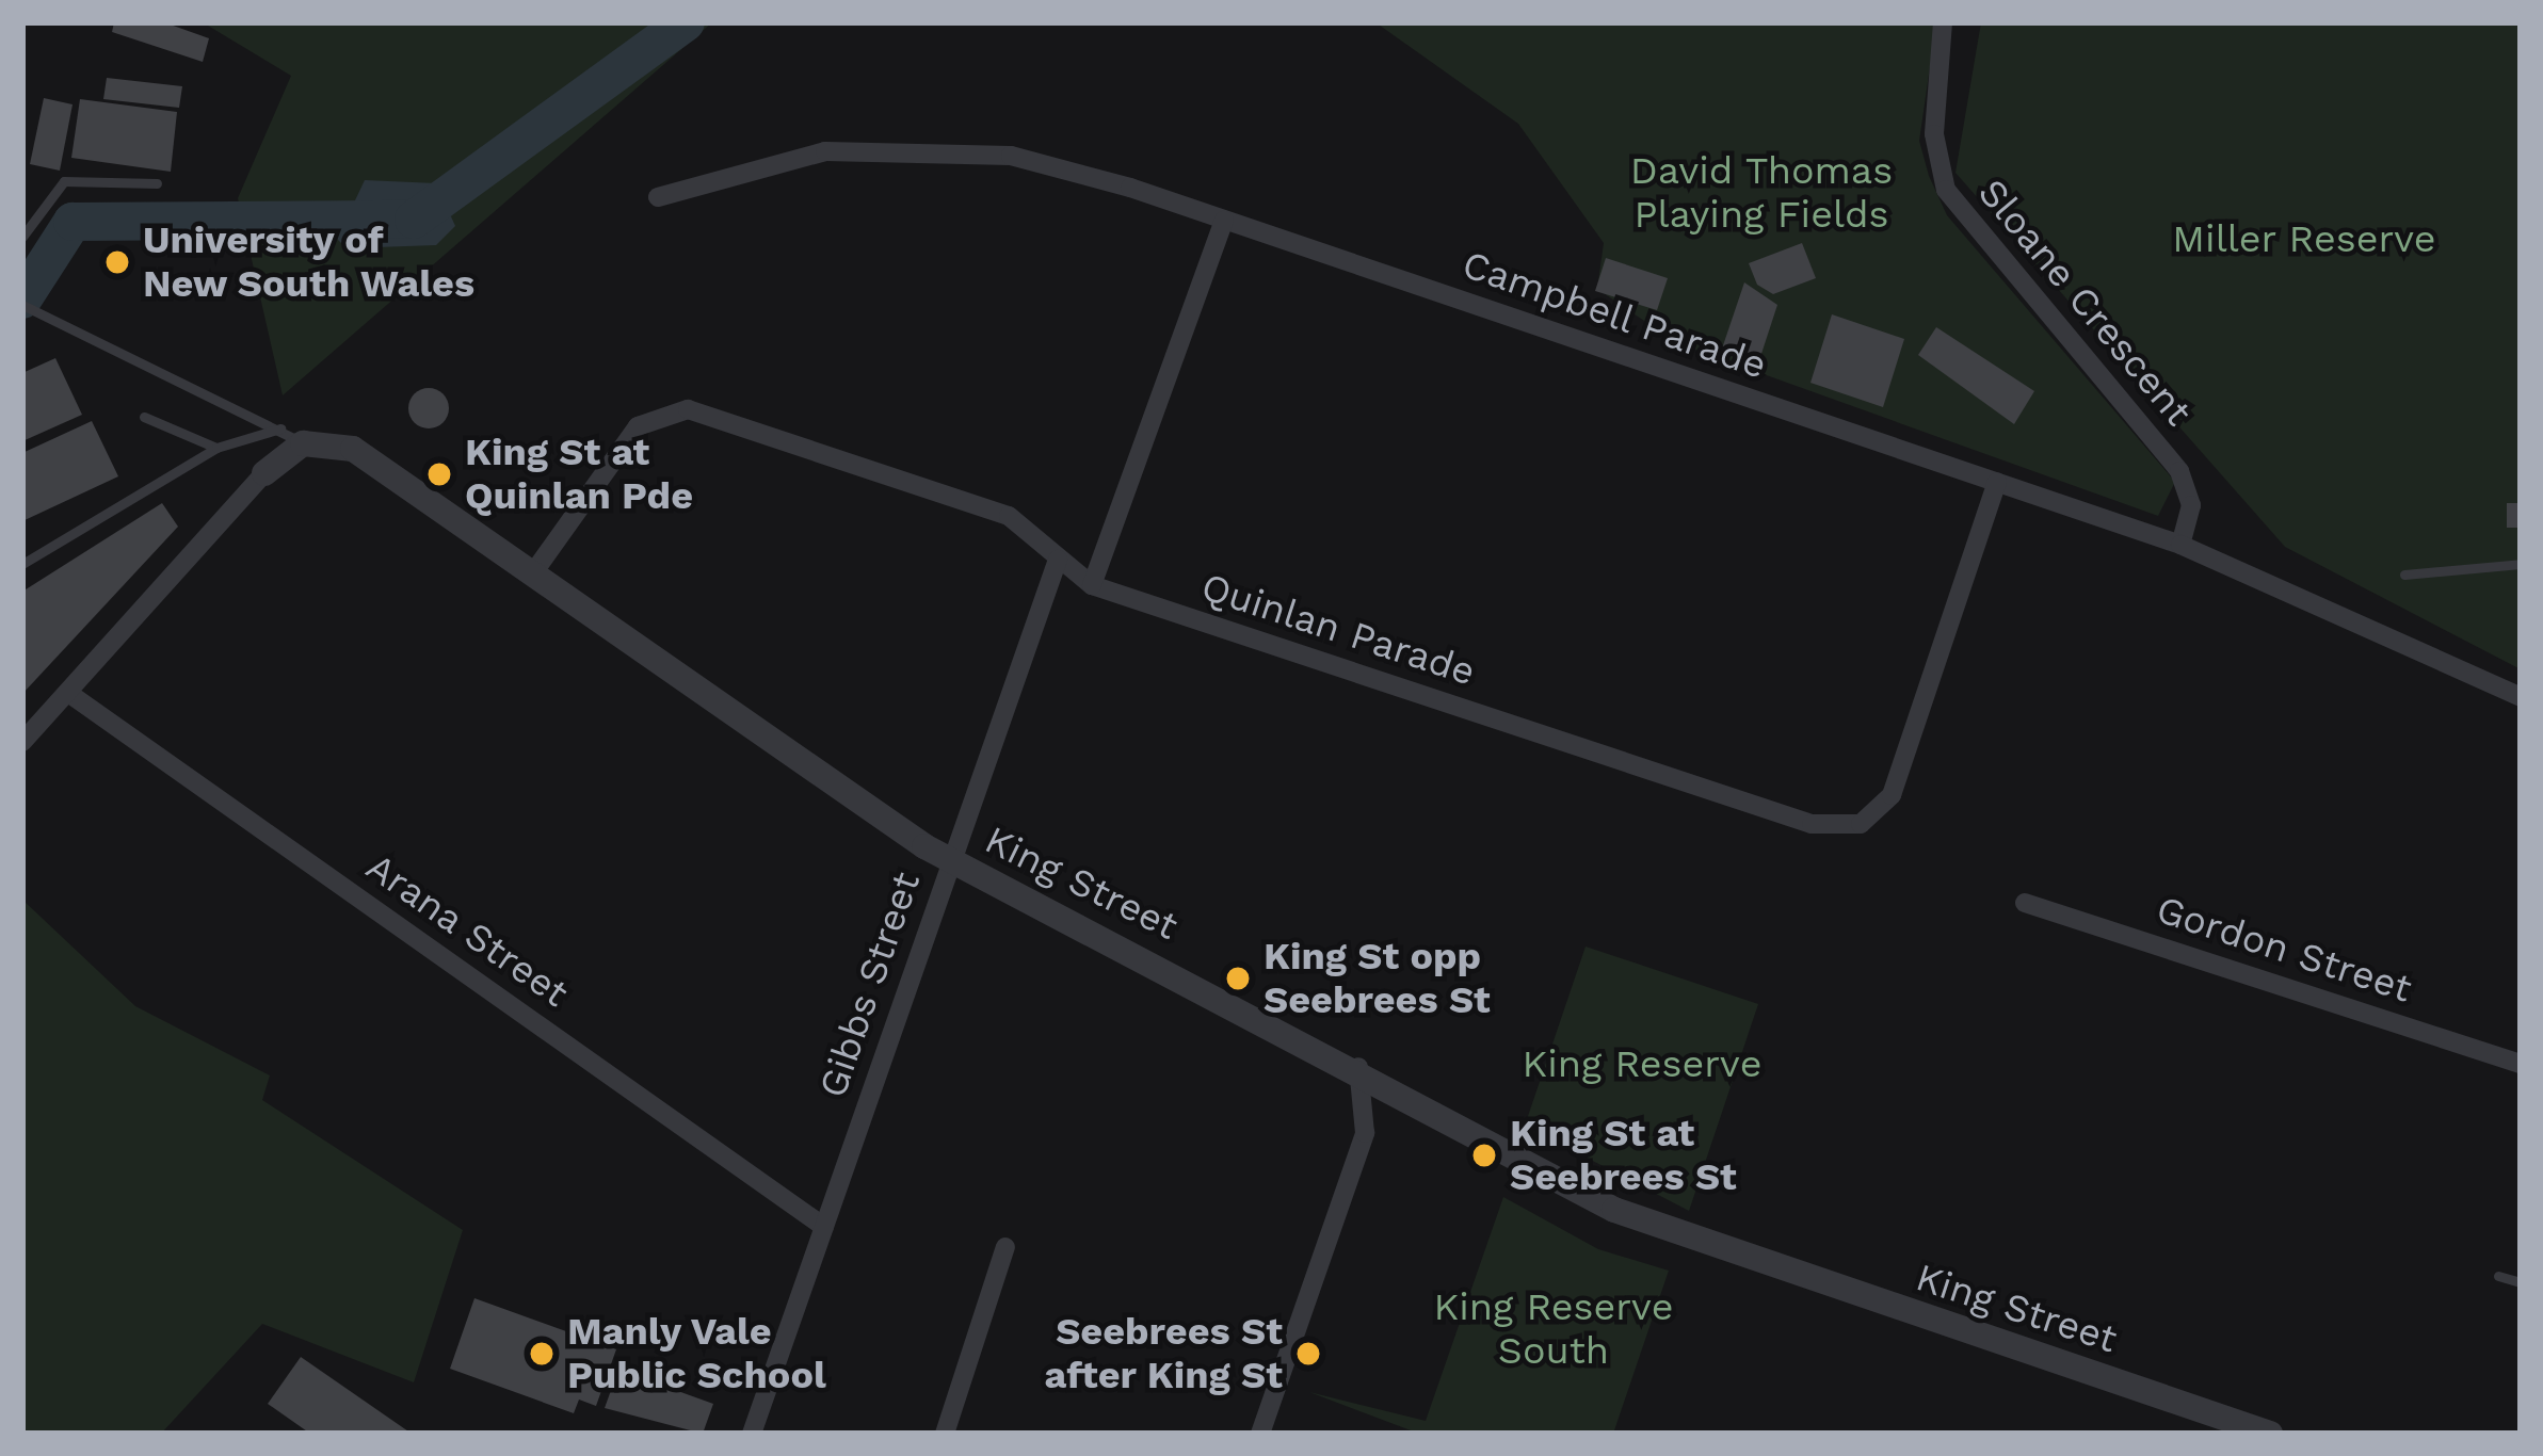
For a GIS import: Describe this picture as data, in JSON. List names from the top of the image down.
{
  "streets": {
    "street": [
      "Sloane Crescent",
      "Campbell Parade",
      "Quinlan Parade",
      "King Street",
      "Arana Street",
      "Gordon Street",
      "Gibbs Street"
    ]
  },
  "crossings": [
    ["Sloane Crescent", "Campbell Parade"],
    ["Campbell Parade", "Quinlan Parade"],
    ["Quinlan Parade", "King Street"],
    ["Quinlan Parade", "Gibbs Street"],
    ["King Street", "Gibbs Street"],
    ["Arana Street", "Gibbs Street"]
  ],
  "parks": [
    "David Thomas Playing Fields",
    "Miller Reserve",
    "King Reserve",
    "King Reserve South"
  ],
  "places": [
    "University of New South Wales",
    "King St at Quinlan Pde",
    "King St opp Seebrees St",
    "King St at Seebrees St",
    "Manly Vale Public School",
    "Seebrees St after King St"
  ]
}
